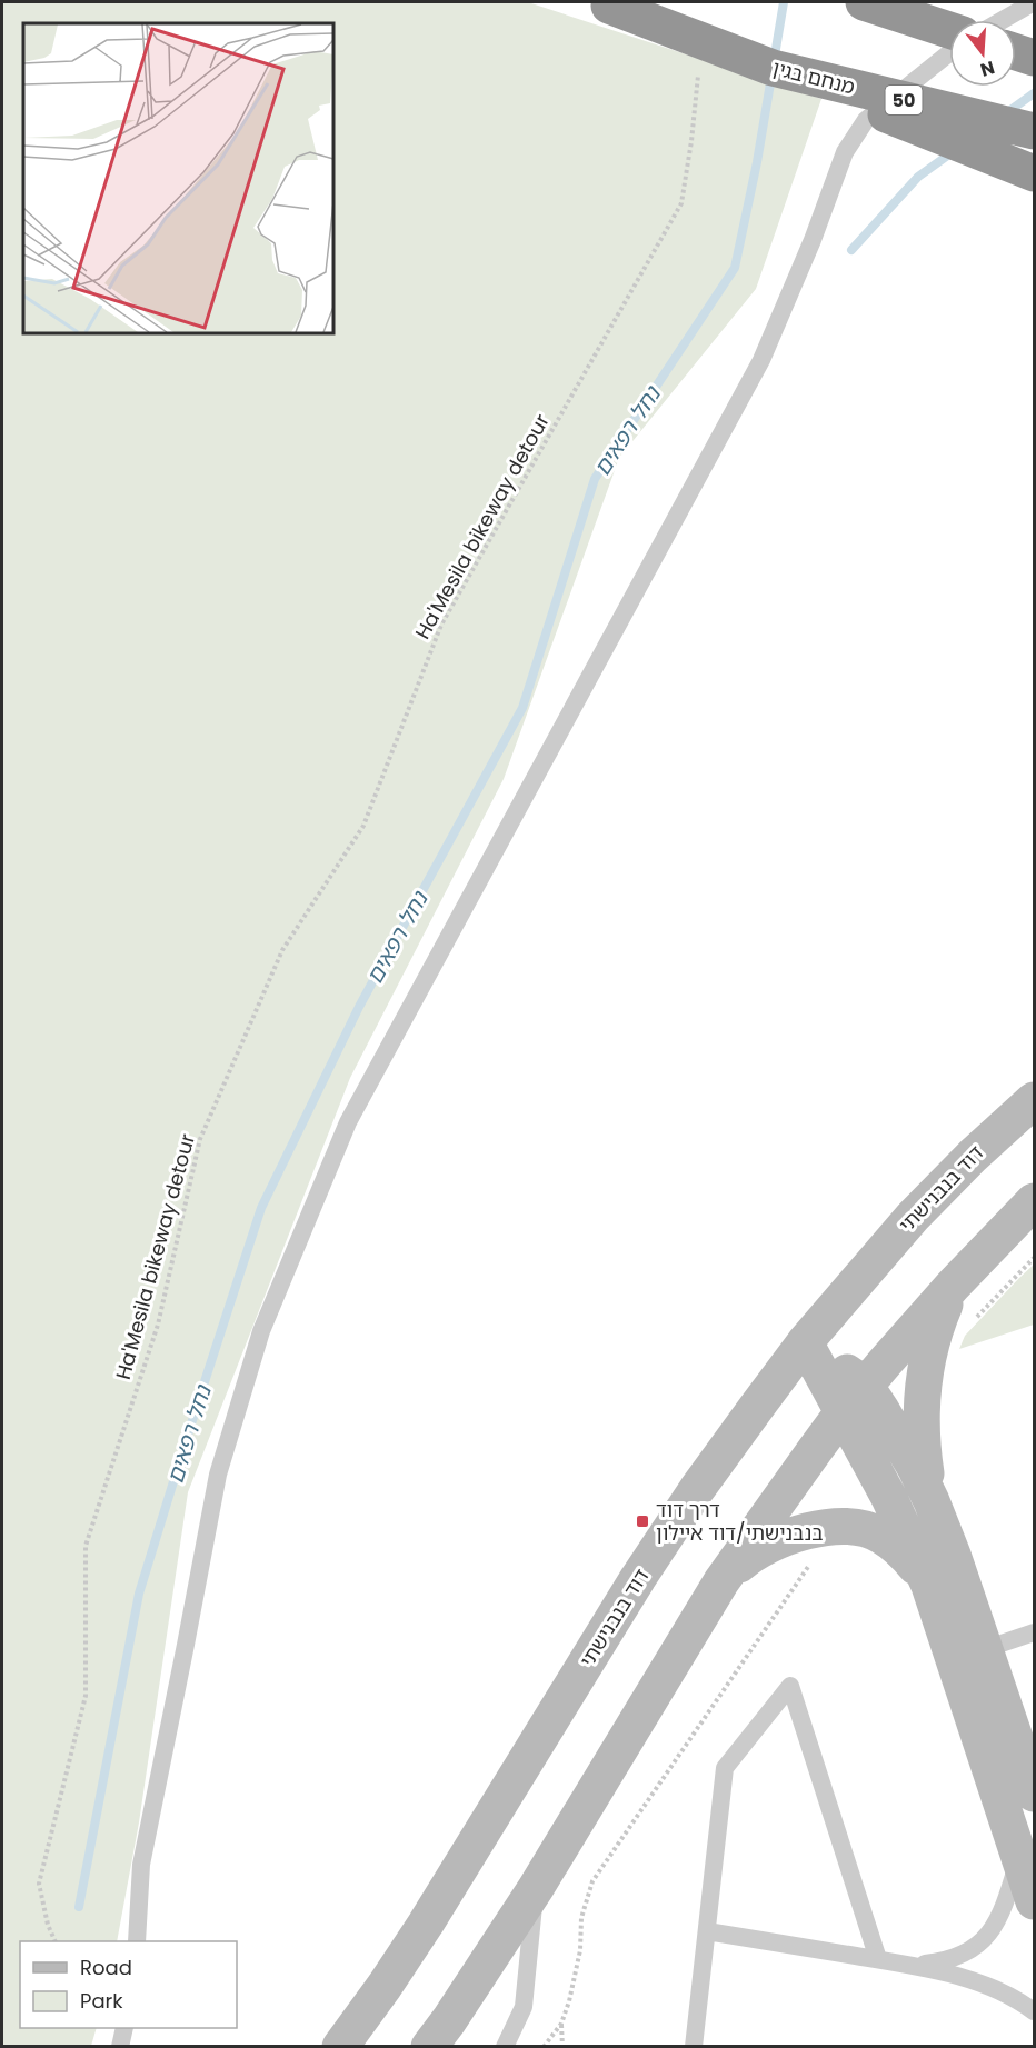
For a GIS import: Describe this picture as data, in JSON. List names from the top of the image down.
{
  "streets": {
    "highway": ["מנחם בגין", "50"],
    "main road": ["דוד בנבנישתי"],
    "path": ["Ha'Mesila bikeway detour"]
  },
  "water": ["נחל רפאים"],
  "places": {
    "transit": ["דרך דוד בנבנישתי/דוד איילון"]
  },
  "legend": ["Road", "Park"],
  "north": "bottom"
}
